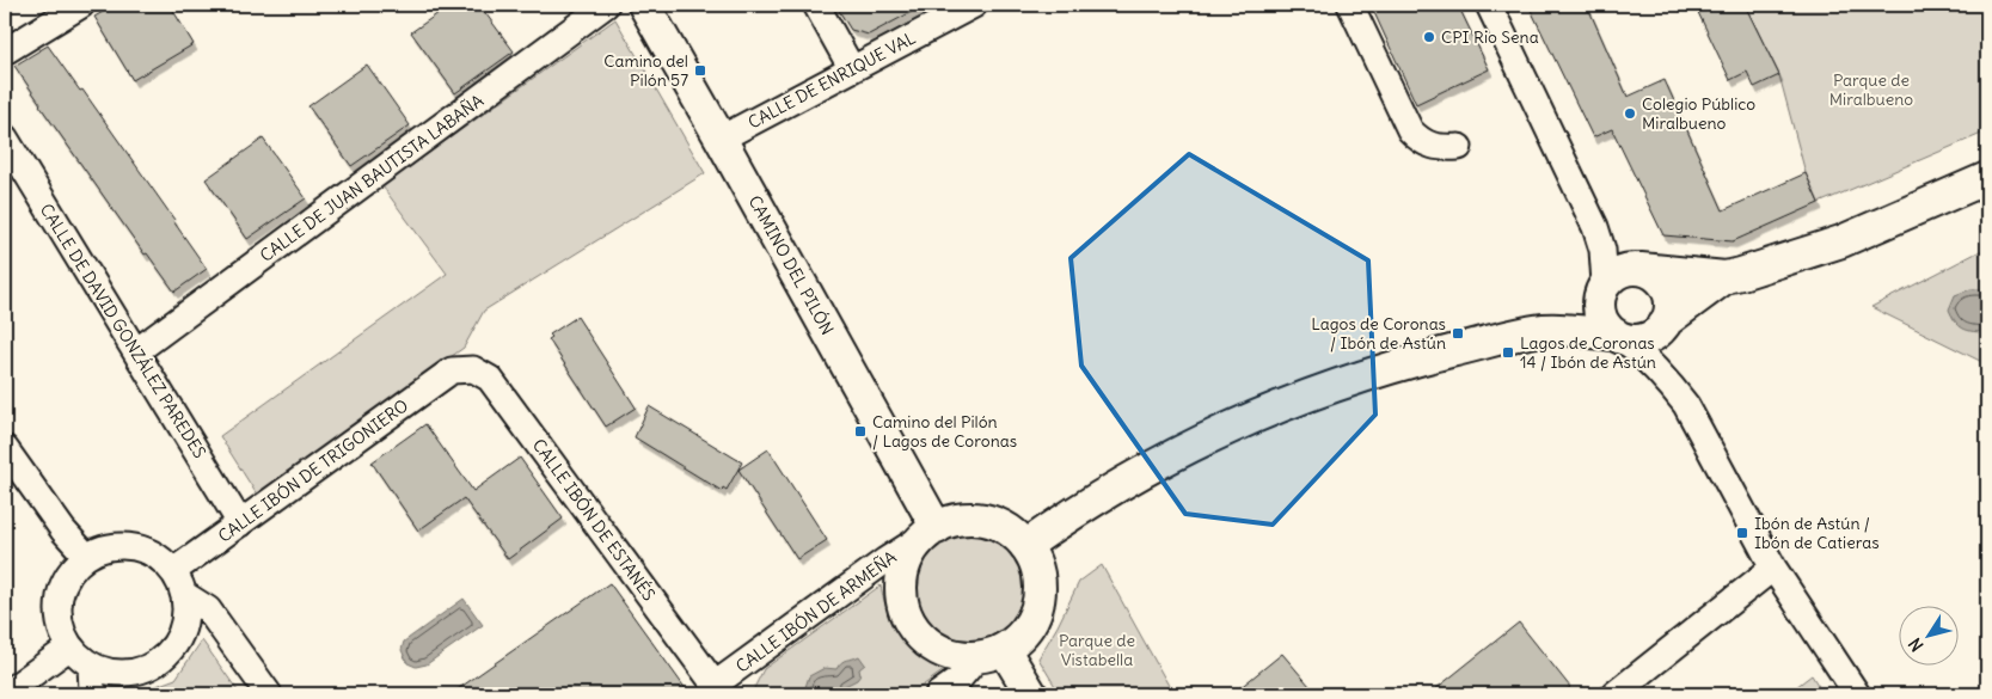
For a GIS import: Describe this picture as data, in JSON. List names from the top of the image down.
{
  "streets": {
    "street": [
      "CALLE DE ENRIQUE VAL",
      "CALLE DE JUAN BAUTISTA LABAÑA",
      "CAMINO DEL PILÓN",
      "CALLE DE DAVID GONZÁLEZ PAREDES",
      "CALLE IBÓN DE TRIGONIERO",
      "CALLE IBÓN DE ESTANÉS",
      "CALLE IBÓN DE ARMEÑA"
    ]
  },
  "crossings": [
    ["CALLE DE ENRIQUE VAL", "CAMINO DEL PILÓN"],
    ["CALLE DE JUAN BAUTISTA LABAÑA", "CALLE DE DAVID GONZÁLEZ PAREDES"],
    ["CAMINO DEL PILÓN", "CALLE IBÓN DE ARMEÑA"],
    ["CALLE DE DAVID GONZÁLEZ PAREDES", "CALLE IBÓN DE TRIGONIERO"],
    ["CALLE IBÓN DE TRIGONIERO", "CALLE IBÓN DE ESTANÉS"],
    ["CALLE IBÓN DE ESTANÉS", "CALLE IBÓN DE ARMEÑA"]
  ],
  "parks": ["Parque de Miralbueno", "Parque de Vistabella"],
  "places": {
    "other": ["CPI Rio Sena", "Colegio Público Miralbueno"],
    "transit": [
      "Camino del Pilón 57",
      "Lagos de Coronas / Ibón de Astún",
      "Lagos de Coronas 14 / Ibón de Astún",
      "Camino del Pilón / Lagos de Coronas",
      "Ibón de Astún / Ibón de Catieras"
    ]
  },
  "north": "bottom left"
}
